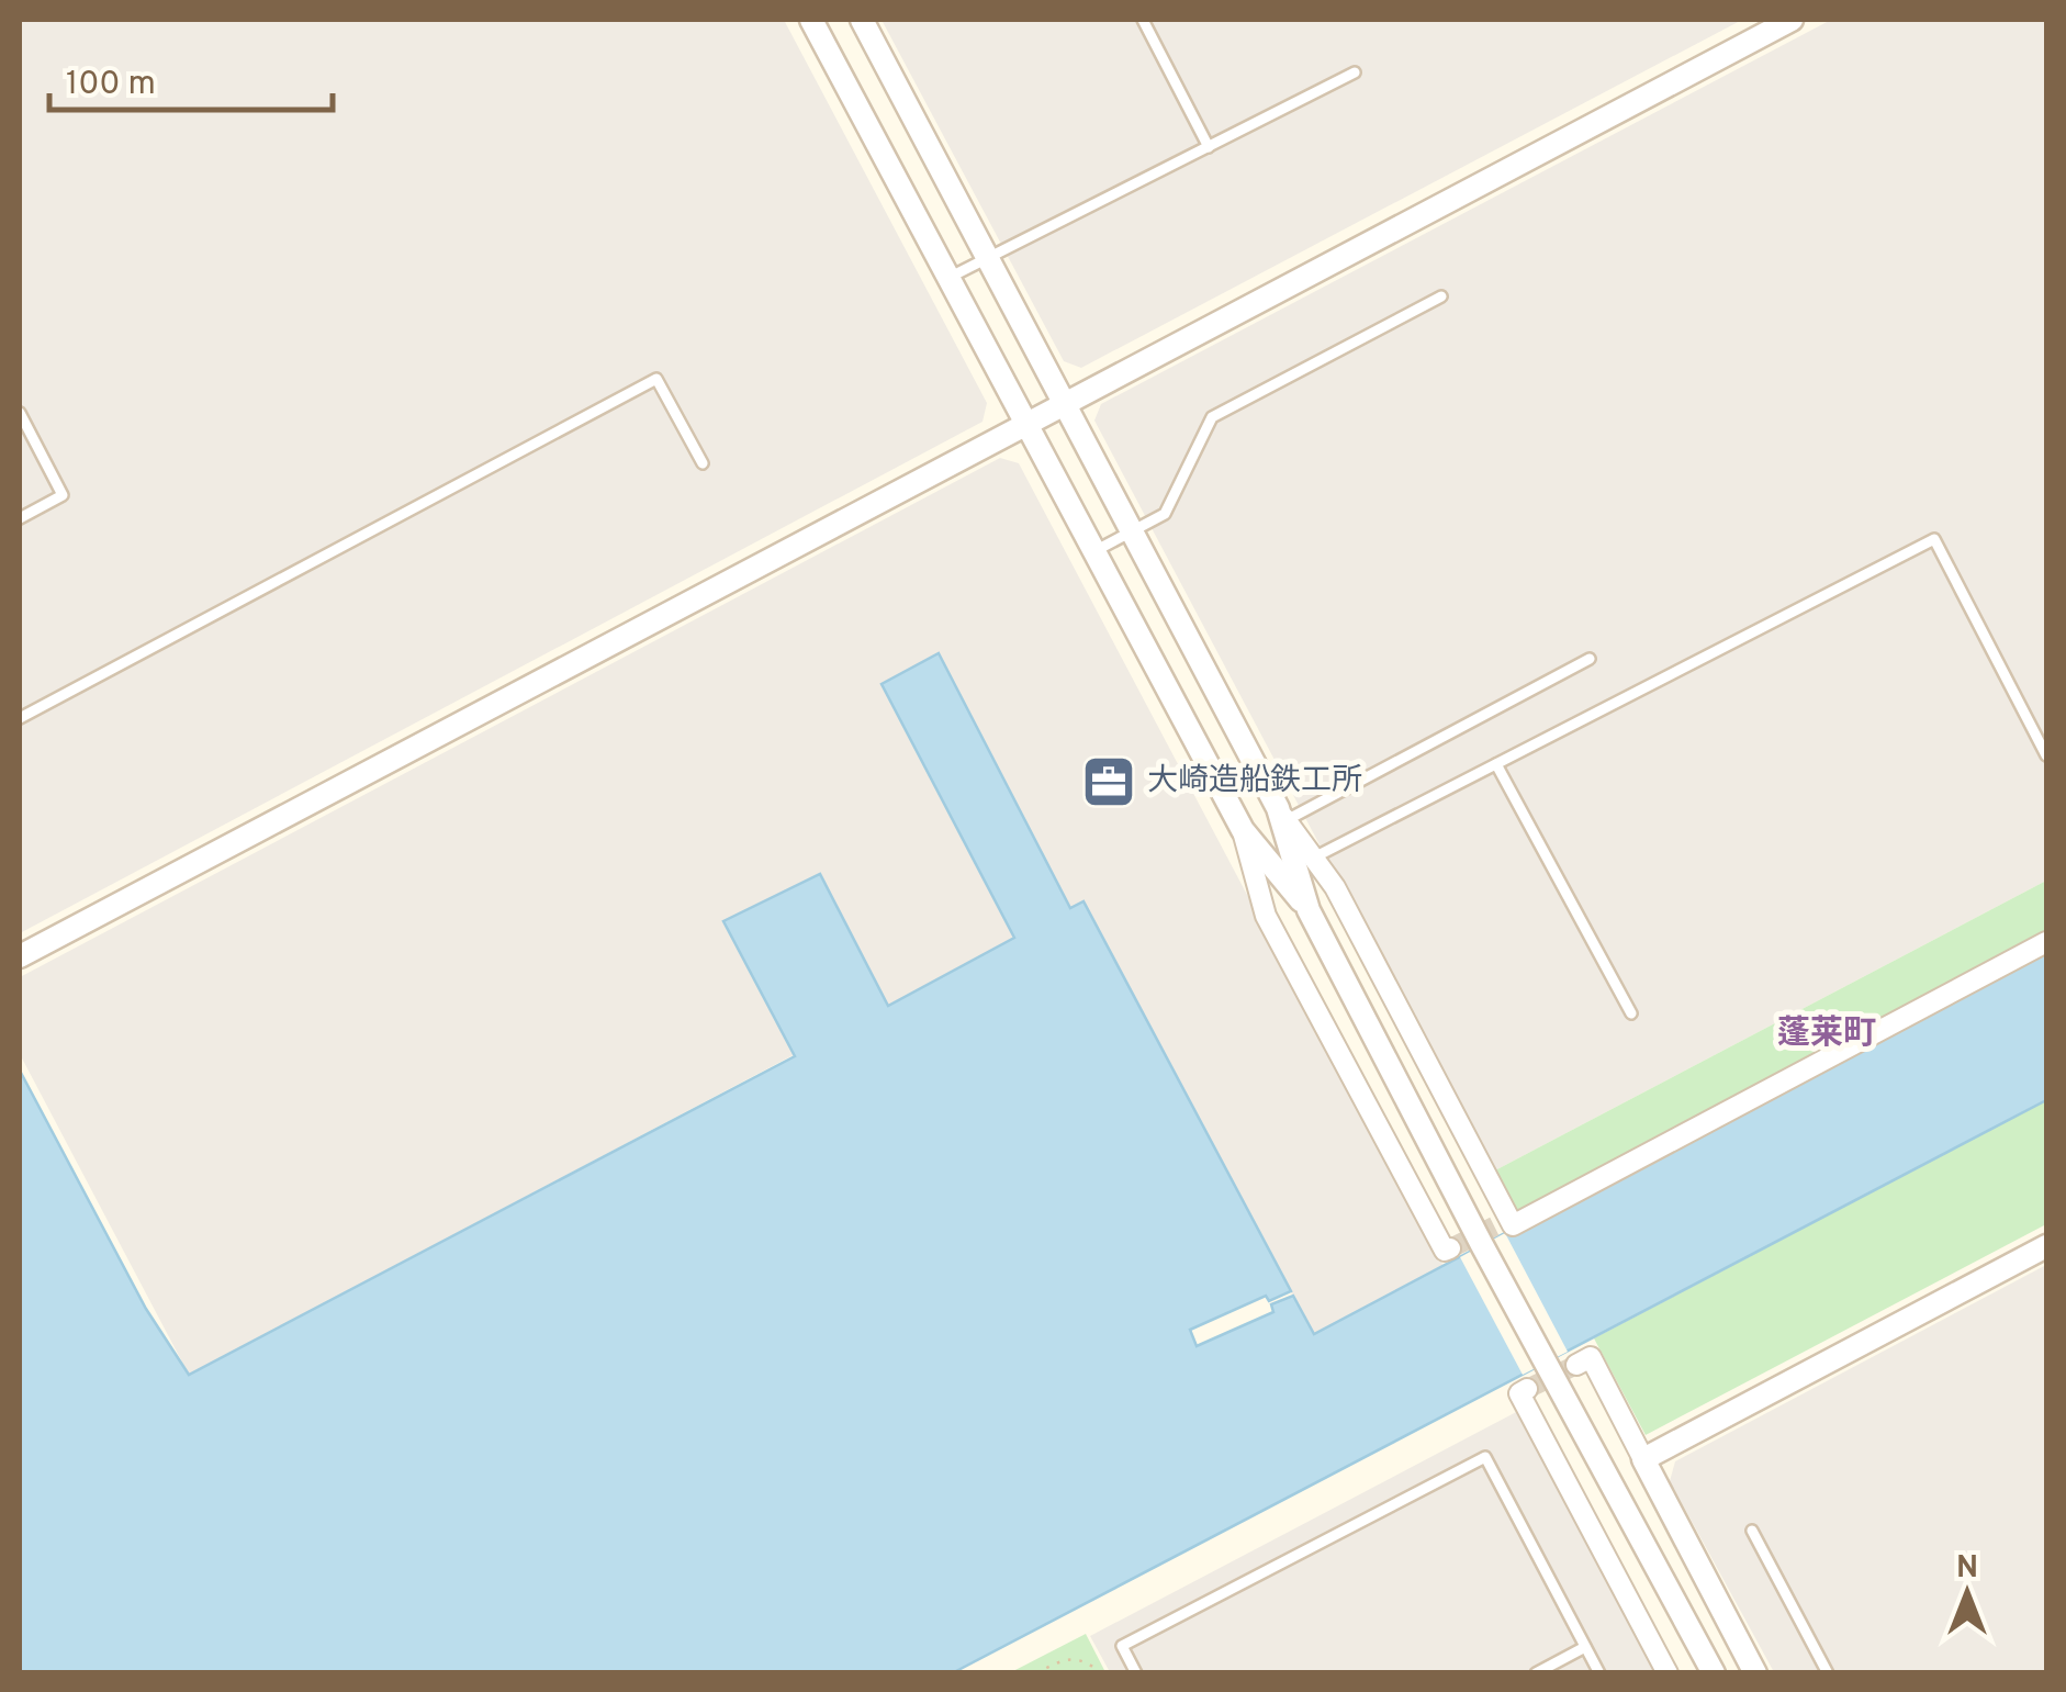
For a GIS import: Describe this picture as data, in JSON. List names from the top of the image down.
{
  "districts": ["蓬莱町"],
  "places": {
    "office": ["大崎造船鉄工所"]
  },
  "scale_bar": "100 m",
  "north": "top"
}
